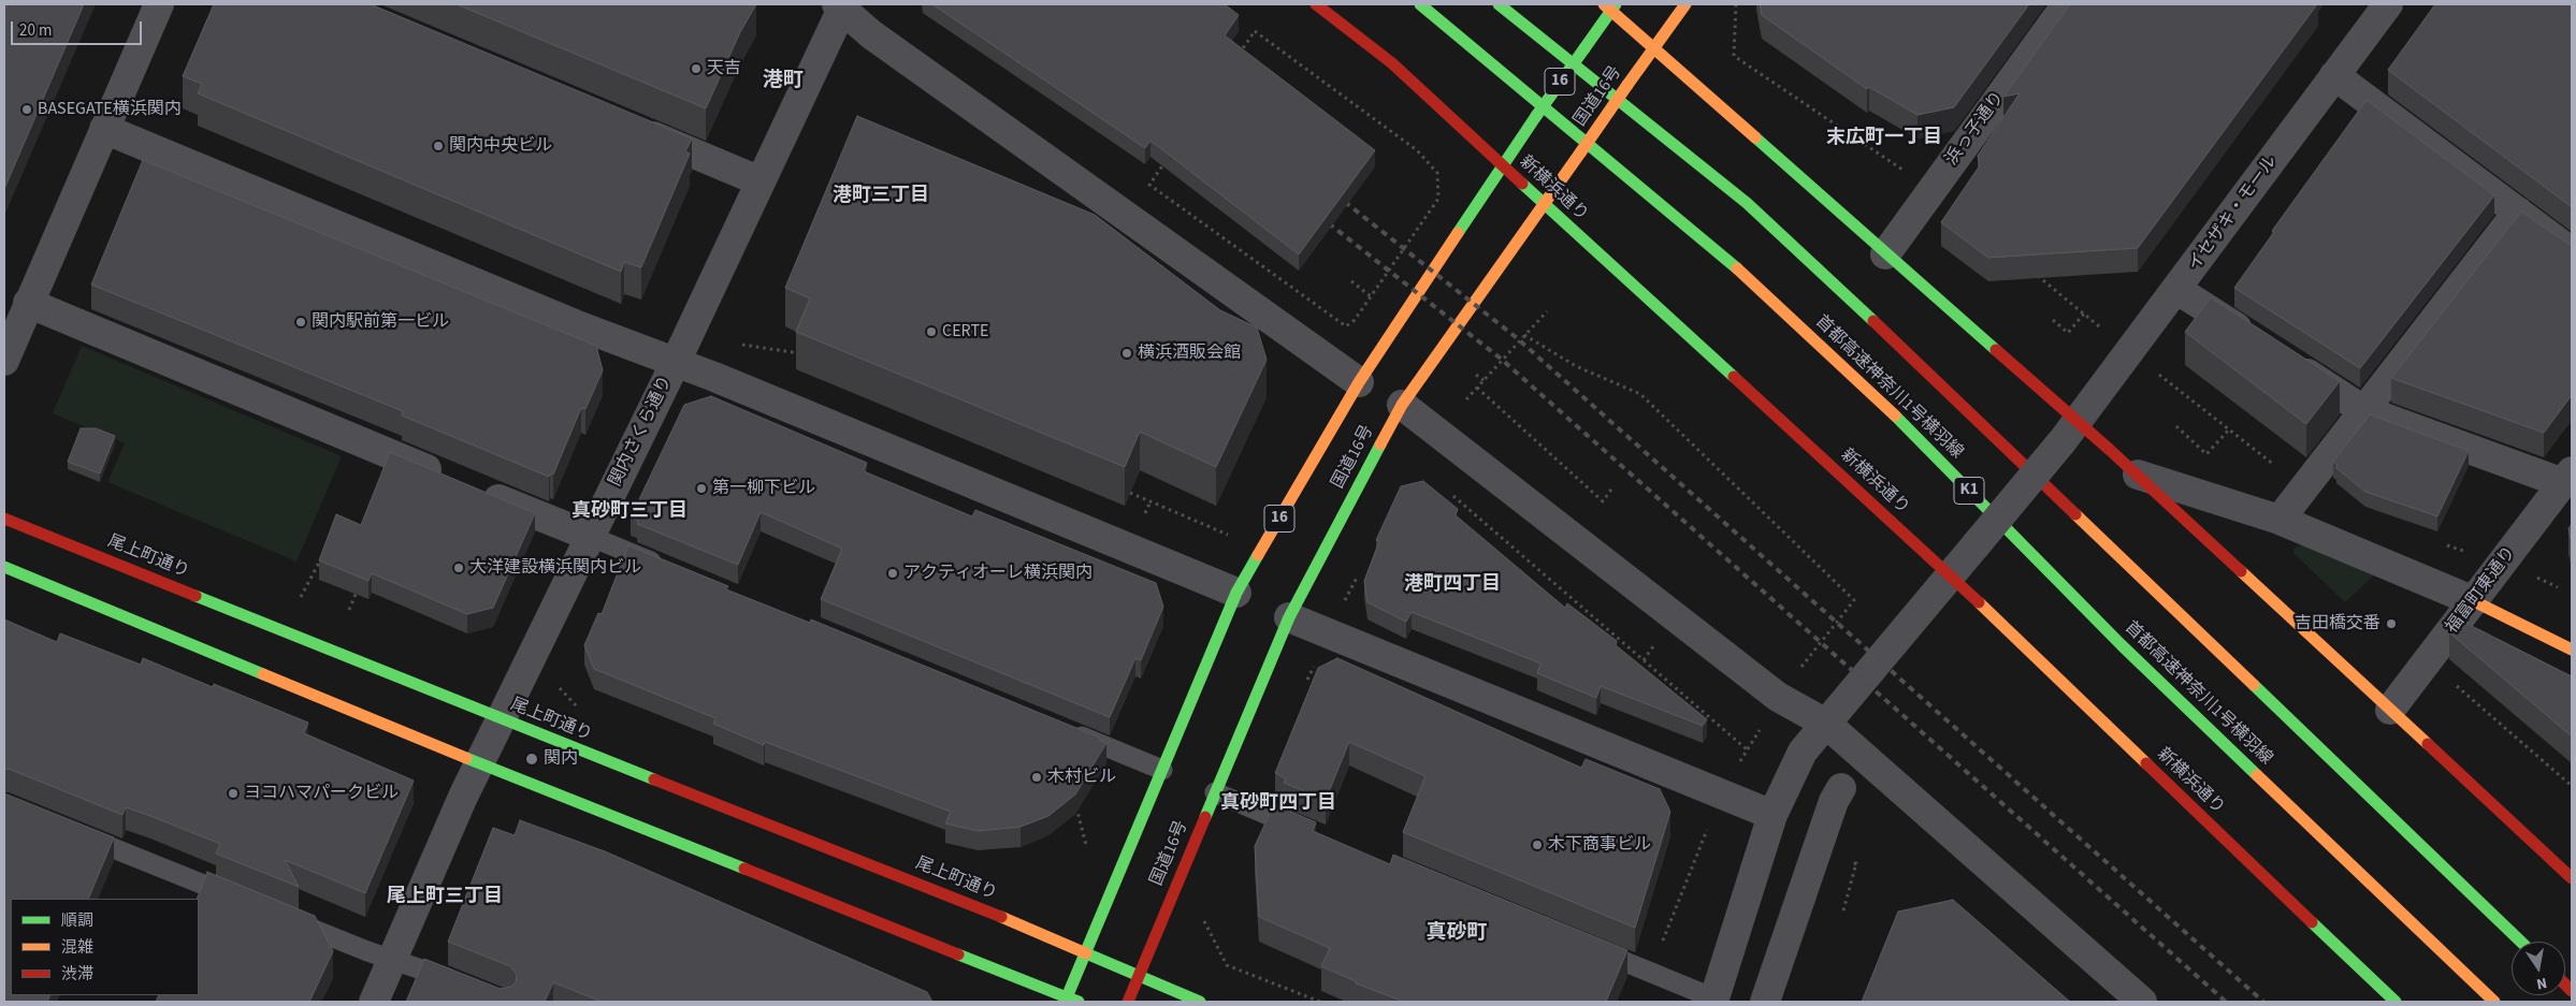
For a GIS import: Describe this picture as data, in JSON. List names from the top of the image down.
{
  "streets": {
    "main road": [
      "16",
      "国道16号",
      "新横浜通り",
      "首都高速神奈川1号横羽線",
      "K1",
      "尾上町通り"
    ],
    "street": [
      "浜っ子通り",
      "イセザキ・モール",
      "関内さくら通り",
      "福富町東通り"
    ]
  },
  "crossings": [
    ["国道16号", "新横浜通り"],
    ["国道16号", "尾上町通り"],
    ["新横浜通り", "イセザキ・モール"],
    ["関内さくら通り", "尾上町通り"]
  ],
  "districts": [
    "港町",
    "末広町一丁目",
    "港町三丁目",
    "真砂町三丁目",
    "港町四丁目",
    "真砂町四丁目",
    "尾上町三丁目",
    "真砂町"
  ],
  "places": [
    "天吉",
    "BASEGATE横浜関内",
    "関内中央ビル",
    "関内駅前第一ビル",
    "CERTE",
    "横浜酒販会館",
    "第一柳下ビル",
    "大洋建設横浜関内ビル",
    "アクティオーレ横浜関内",
    "吉田橋交番",
    "関内",
    "木村ビル",
    "ヨコハマパークビル",
    "木下商事ビル"
  ],
  "legend": ["順調", "混雑", "渋滞"],
  "scale_bar": "20 m",
  "north": "bottom"
}
